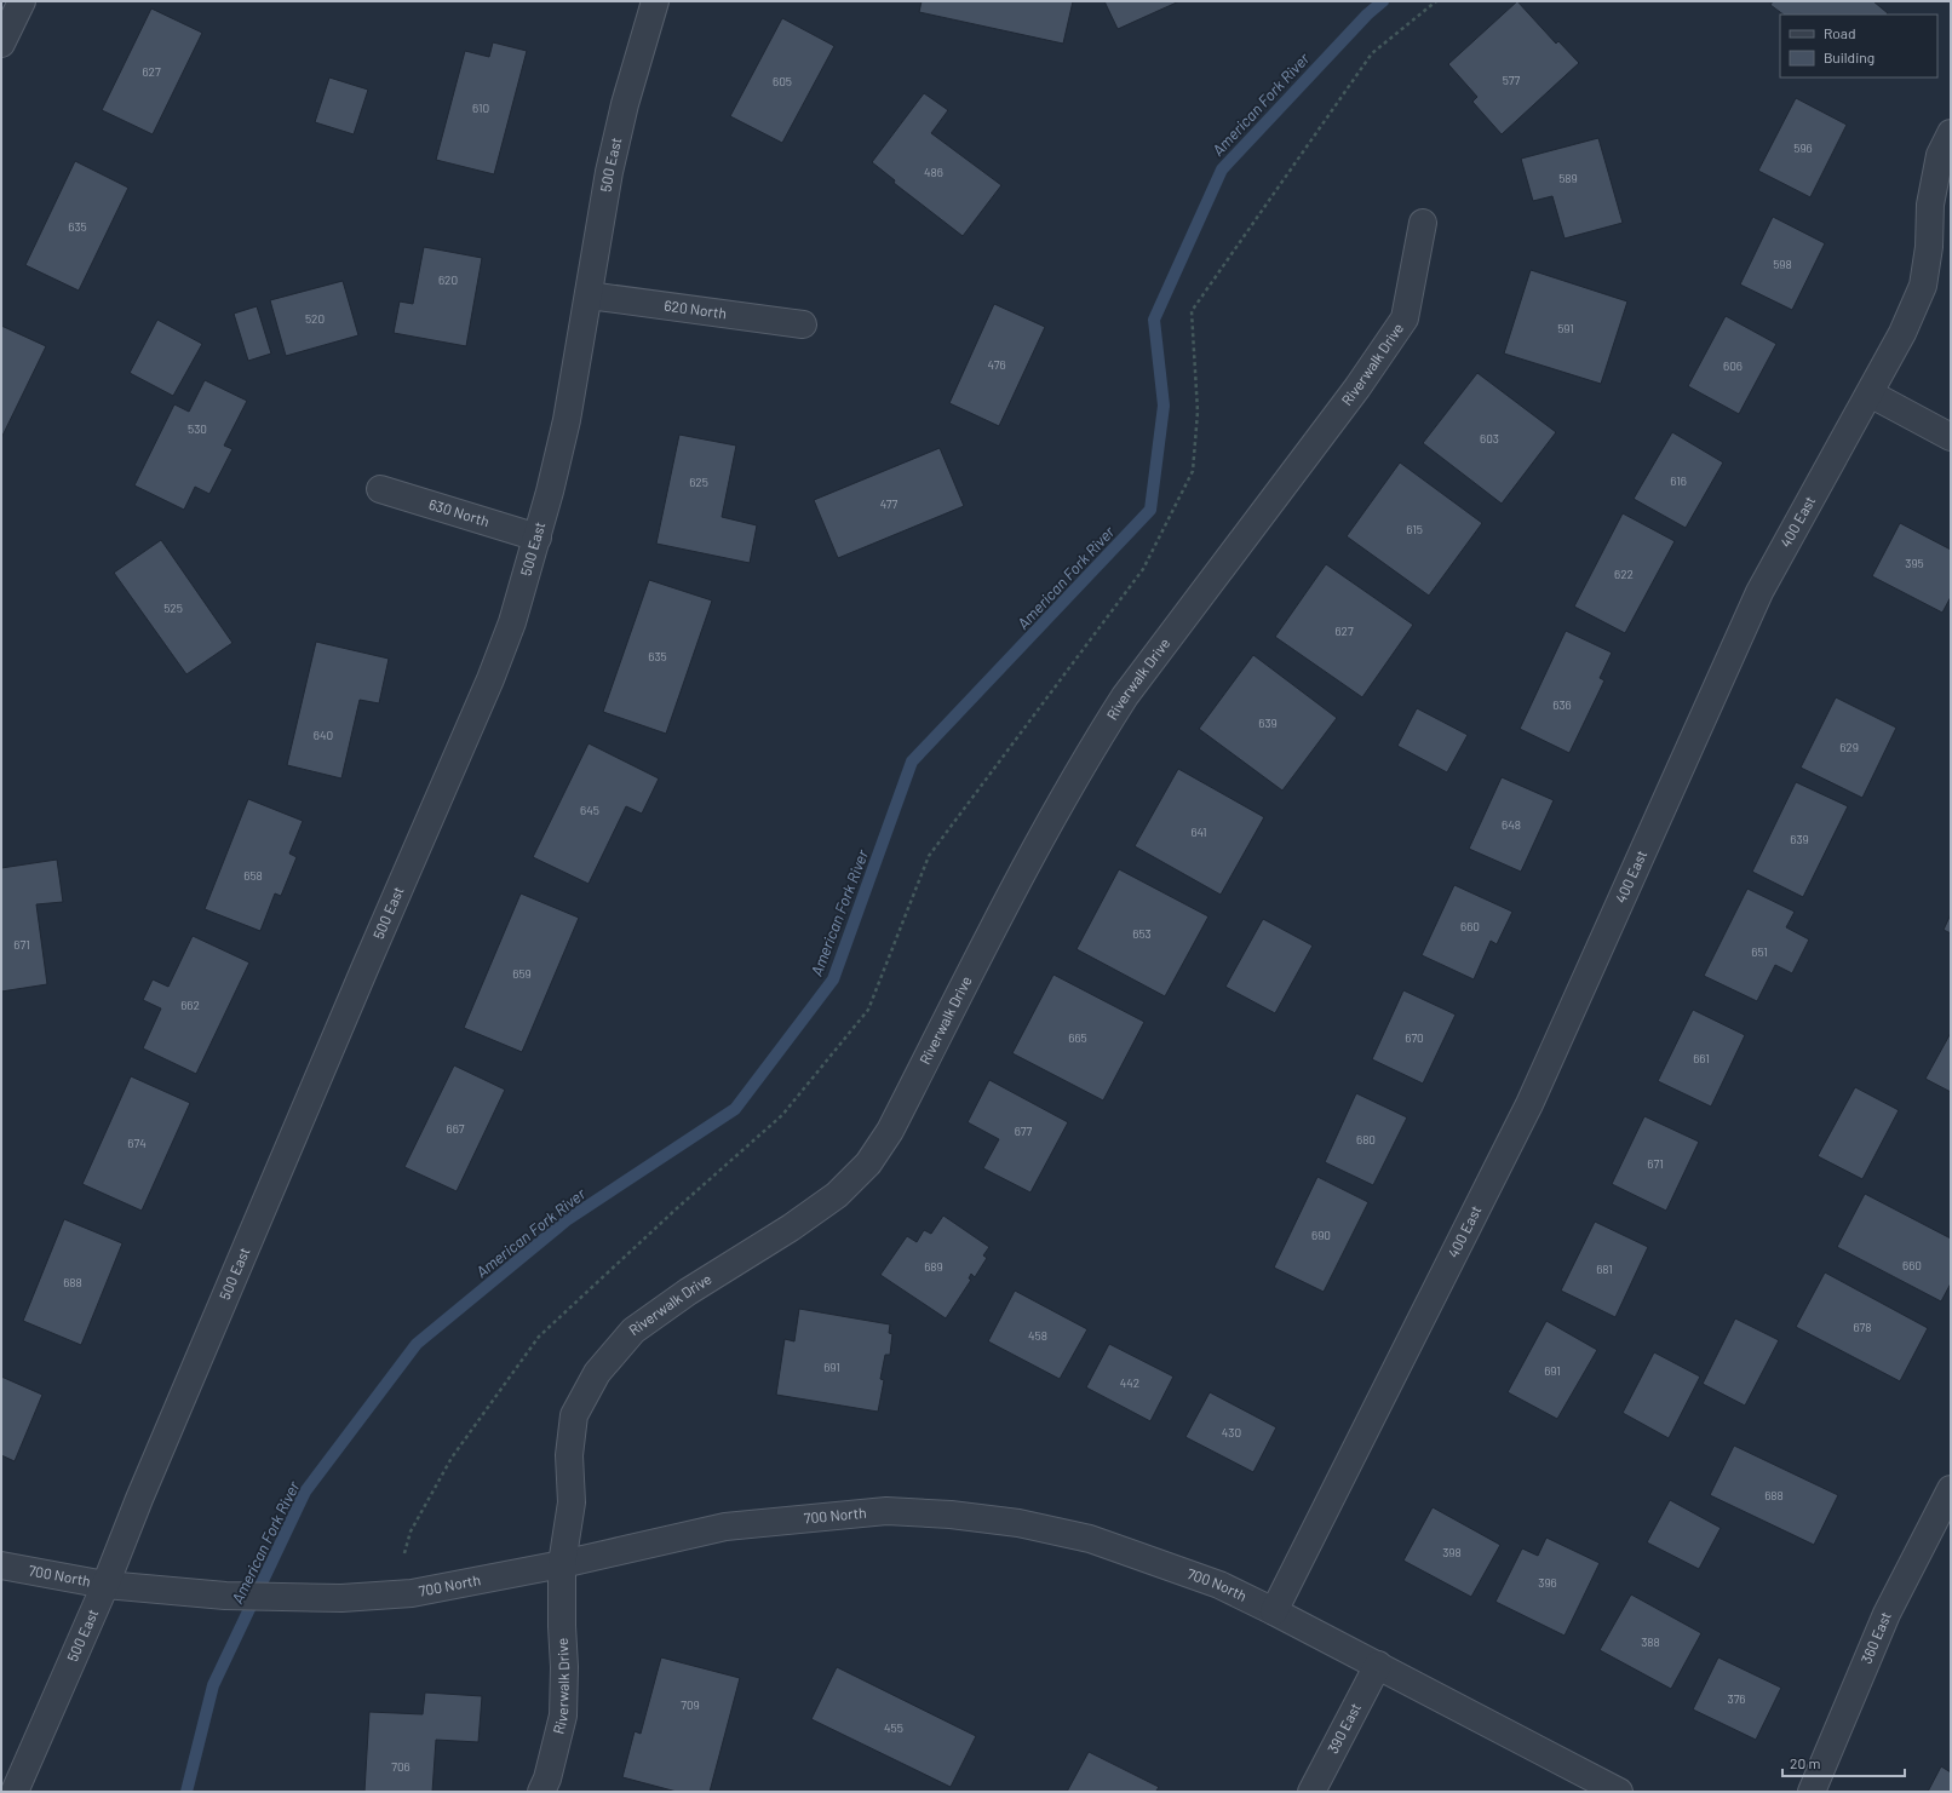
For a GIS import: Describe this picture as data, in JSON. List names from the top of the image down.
{
  "streets": {
    "street": [
      "500 East",
      "620 North",
      "Riverwalk Drive",
      "630 North",
      "400 East",
      "700 North",
      "360 East",
      "390 East"
    ]
  },
  "crossings": [
    ["500 East", "620 North"],
    ["500 East", "630 North"],
    ["500 East", "700 North"],
    ["Riverwalk Drive", "700 North"],
    ["400 East", "700 North"],
    ["700 North", "390 East"]
  ],
  "water": ["American Fork River"],
  "house_numbers": [
    "627",
    "577",
    "605",
    "610",
    "596",
    "486",
    "589",
    "635",
    "598",
    "620",
    "520",
    "591",
    "476",
    "606",
    "530",
    "603",
    "616",
    "625",
    "477",
    "615",
    "395",
    "622",
    "525",
    "627",
    "635",
    "636",
    "639",
    "640",
    "629",
    "645",
    "648",
    "641",
    "639",
    "658",
    "660",
    "653",
    "671",
    "651",
    "659",
    "662",
    "665",
    "670",
    "661",
    "667",
    "677",
    "680",
    "674",
    "671",
    "690",
    "660",
    "689",
    "681",
    "688",
    "678",
    "458",
    "691",
    "691",
    "442",
    "430",
    "688",
    "398",
    "396",
    "388",
    "376",
    "709",
    "455",
    "706"
  ],
  "legend": ["Road", "Building"],
  "scale_bar": "20 m"
}
